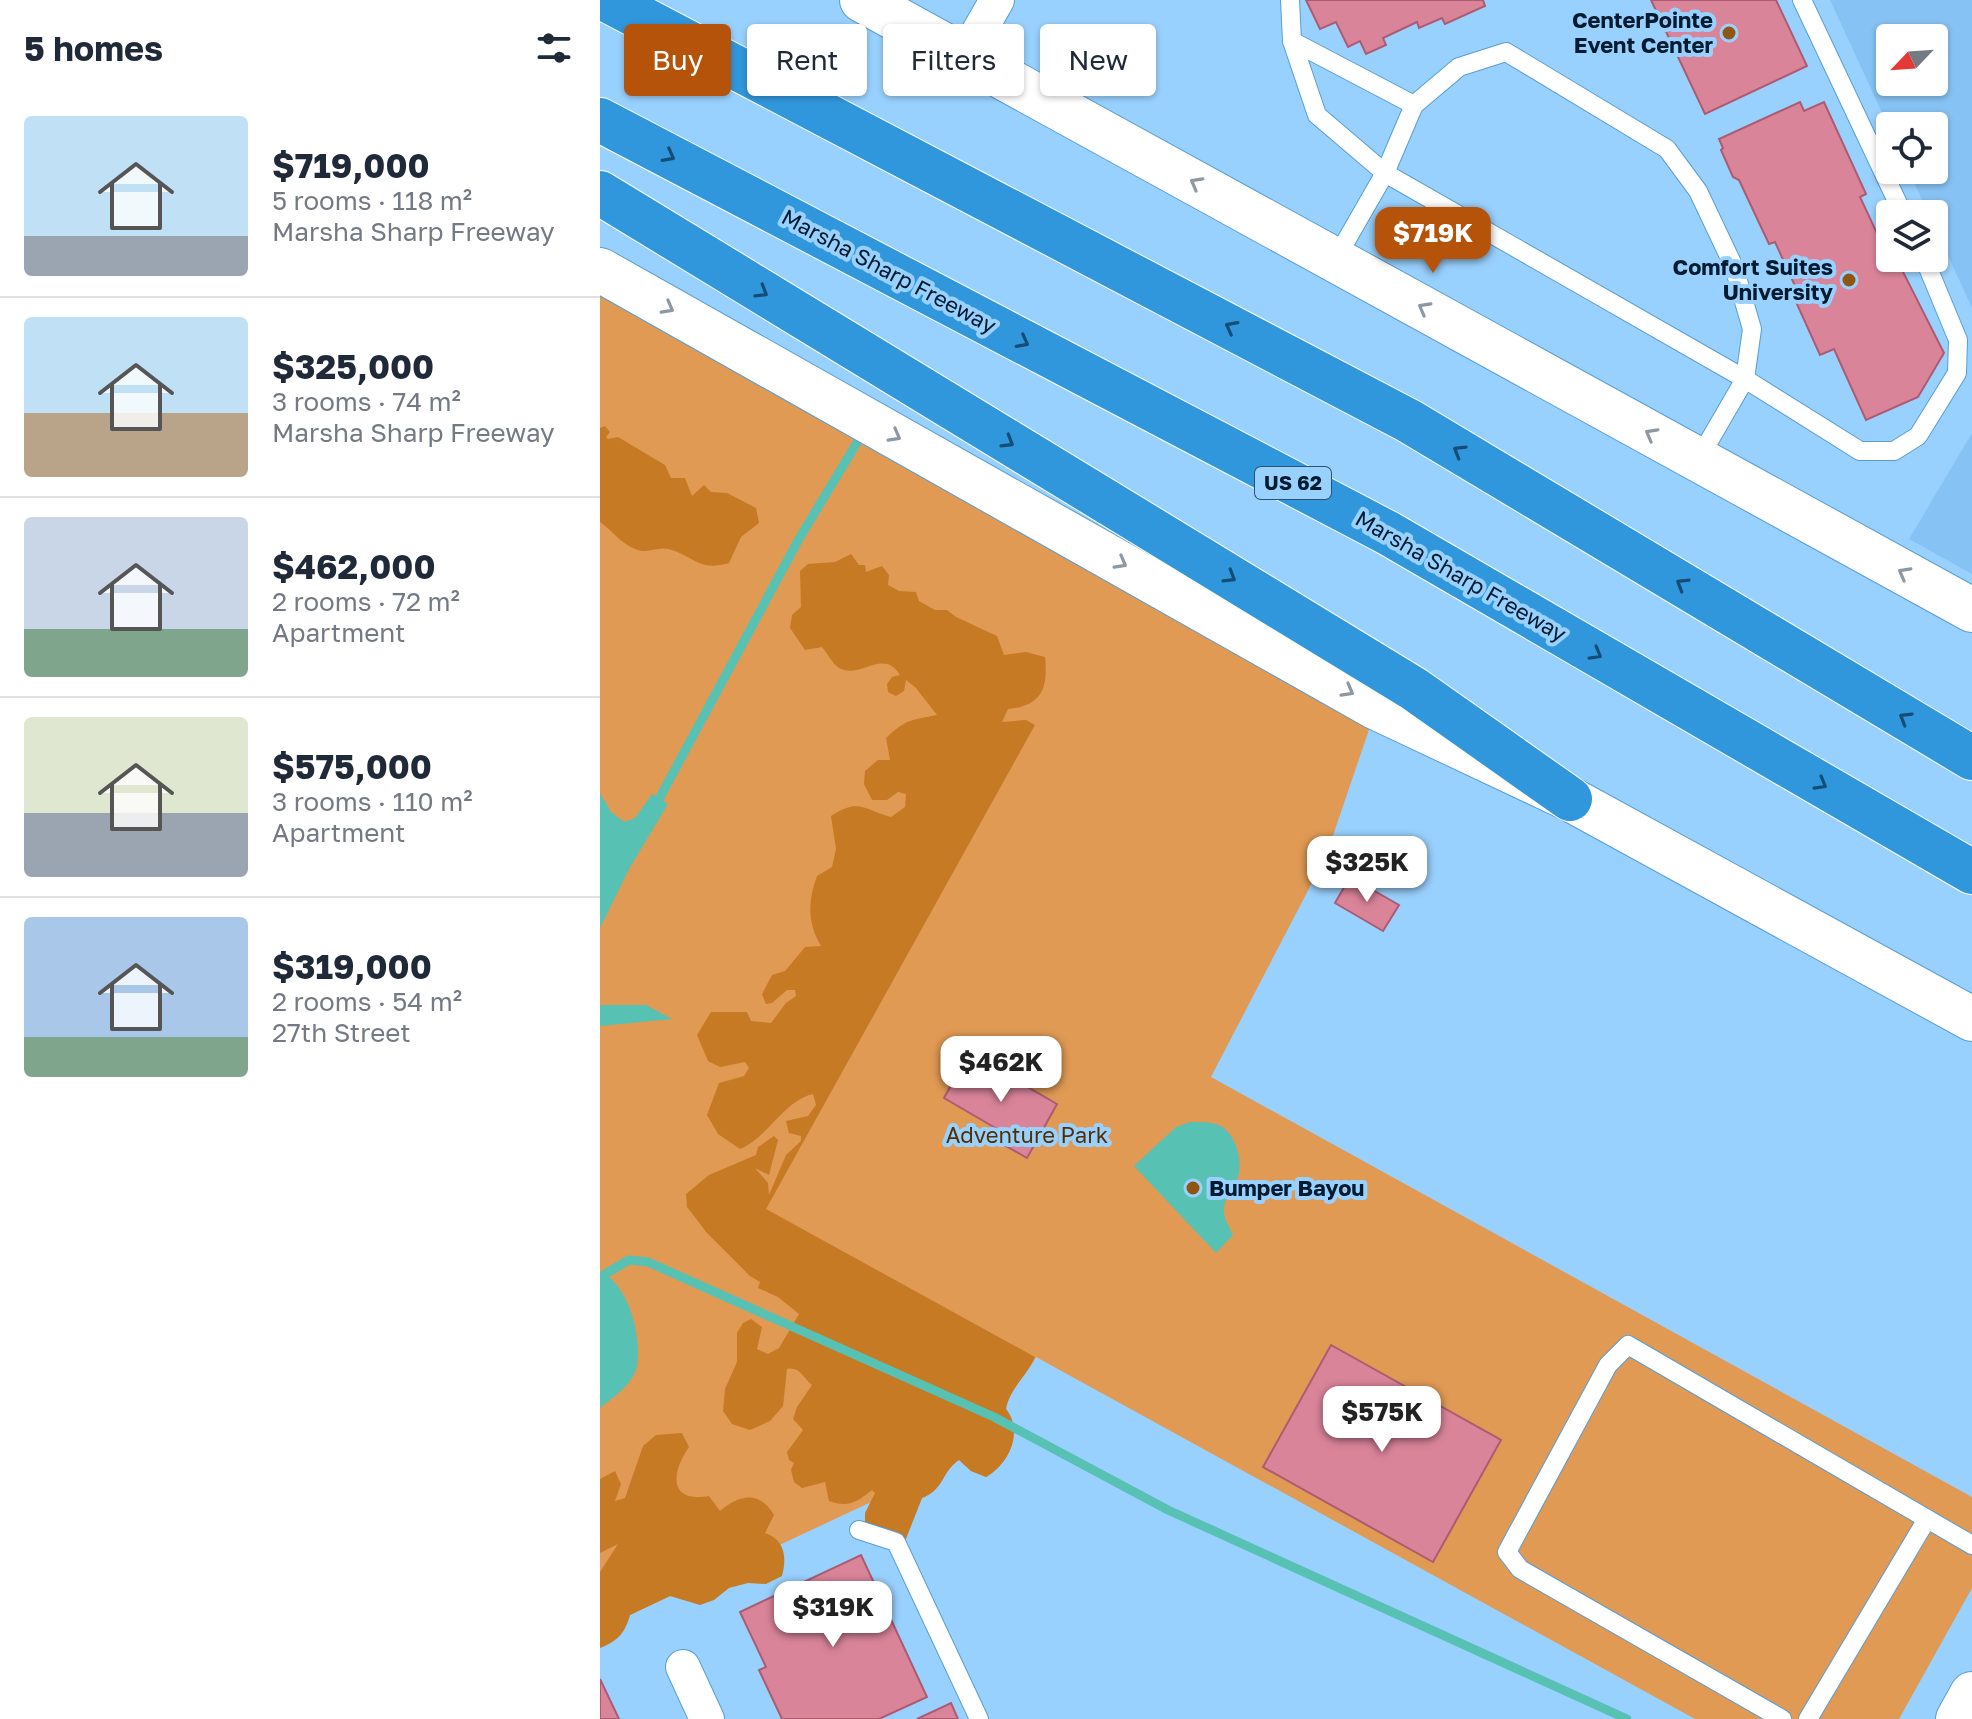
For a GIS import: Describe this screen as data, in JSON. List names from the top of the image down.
{
  "streets": {
    "highway": ["Marsha Sharp Freeway", "US 62"]
  },
  "parks": ["Adventure Park"],
  "places": ["CenterPointe Event Center", "Comfort Suites University", "Bumper Bayou"],
  "north": "bottom left",
  "page": {
    "heading": "5 homes",
    "chip": [
      "Buy",
      "Rent",
      "Filters",
      "New"
    ],
    "list": [
      {
        "name": "$719,000",
        "note": "5 rooms · 118 m² · Marsha Sharp Freeway"
      },
      {
        "name": "$325,000",
        "note": "3 rooms · 74 m² · Marsha Sharp Freeway"
      },
      {
        "name": "$462,000",
        "note": "2 rooms · 72 m² · Apartment"
      },
      {
        "name": "$575,000",
        "note": "3 rooms · 110 m² · Apartment"
      },
      {
        "name": "$319,000",
        "note": "2 rooms · 54 m² · 27th Street"
      }
    ],
    "price": [
      "$719K",
      "$325K",
      "$462K",
      "$575K",
      "$319K"
    ]
  }
}
